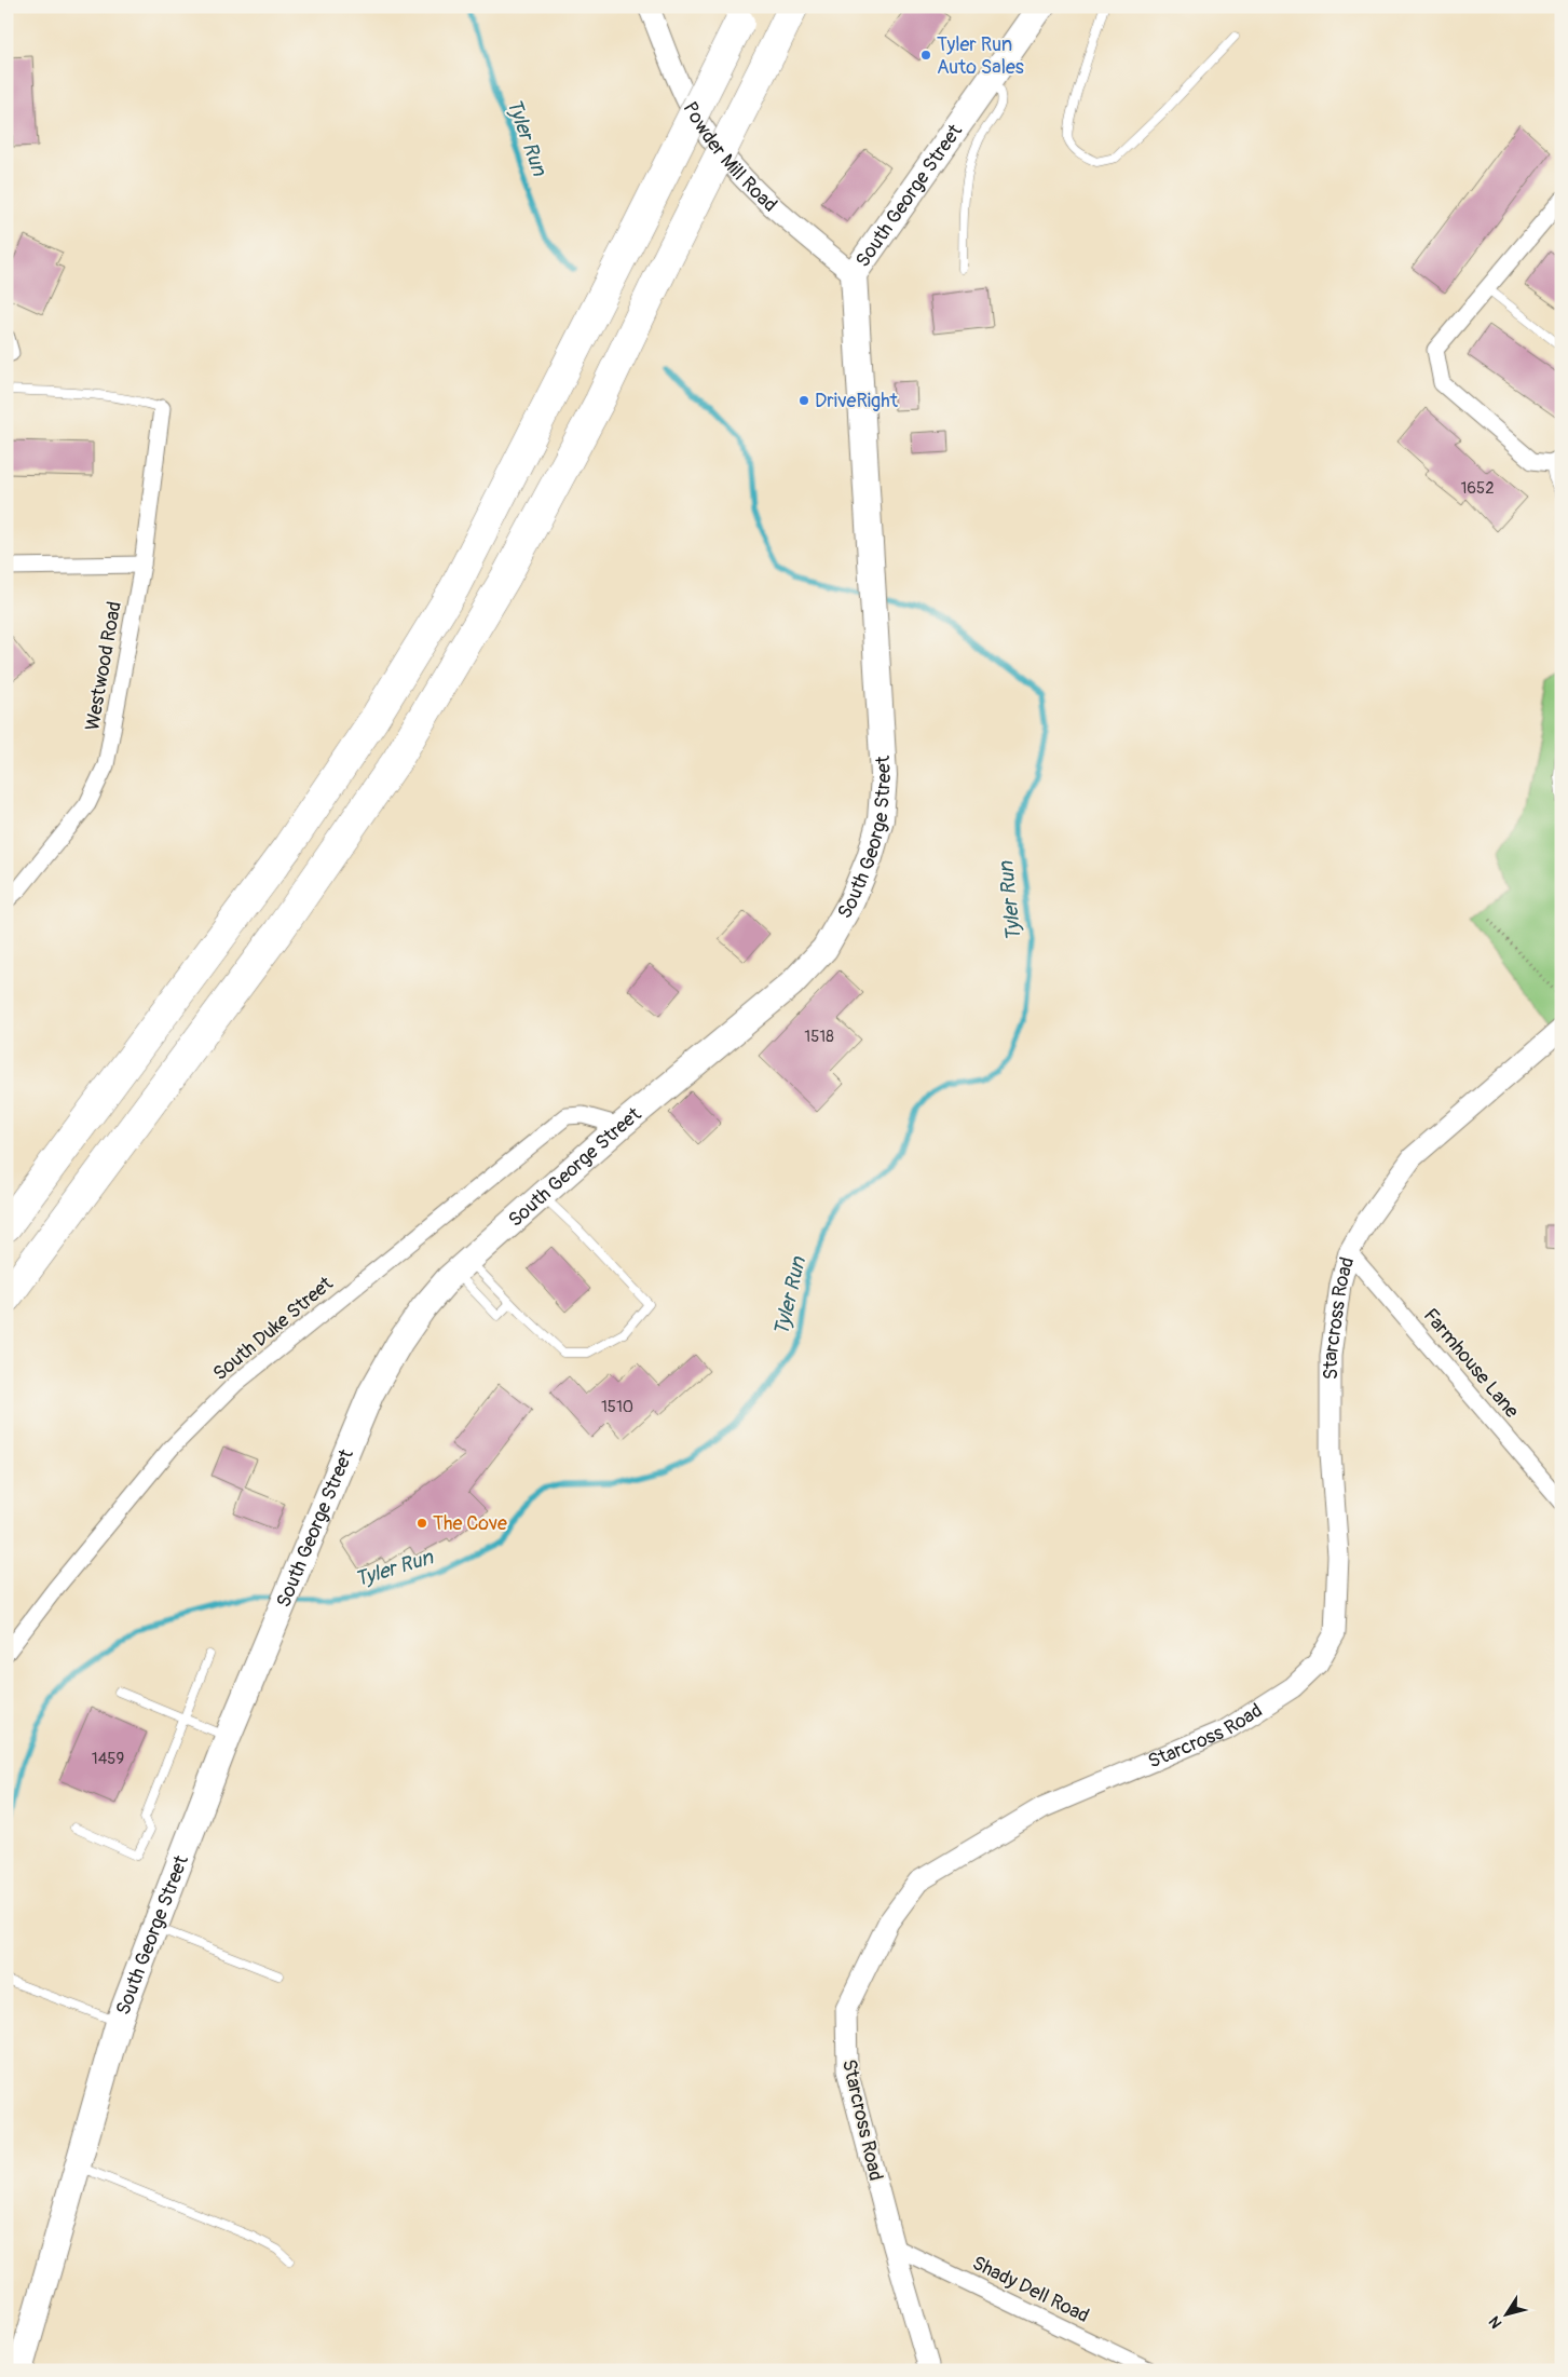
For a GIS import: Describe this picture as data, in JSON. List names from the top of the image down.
{
  "streets": {
    "main road": ["South George Street"],
    "street": [
      "Powder Mill Road",
      "Westwood Road",
      "Starcross Road",
      "South Duke Street",
      "Farmhouse Lane",
      "Shady Dell Road"
    ]
  },
  "crossings": [
    ["Powder Mill Road", "South George Street"],
    ["South George Street", "South Duke Street"],
    ["Starcross Road", "Farmhouse Lane"],
    ["Starcross Road", "Shady Dell Road"]
  ],
  "water": ["Tyler Run"],
  "places": ["Tyler Run Auto Sales", "DriveRight", "The Cove"],
  "house_numbers": [
    "1652",
    "1518",
    "1510",
    "1459"
  ],
  "north": "bottom left"
}
